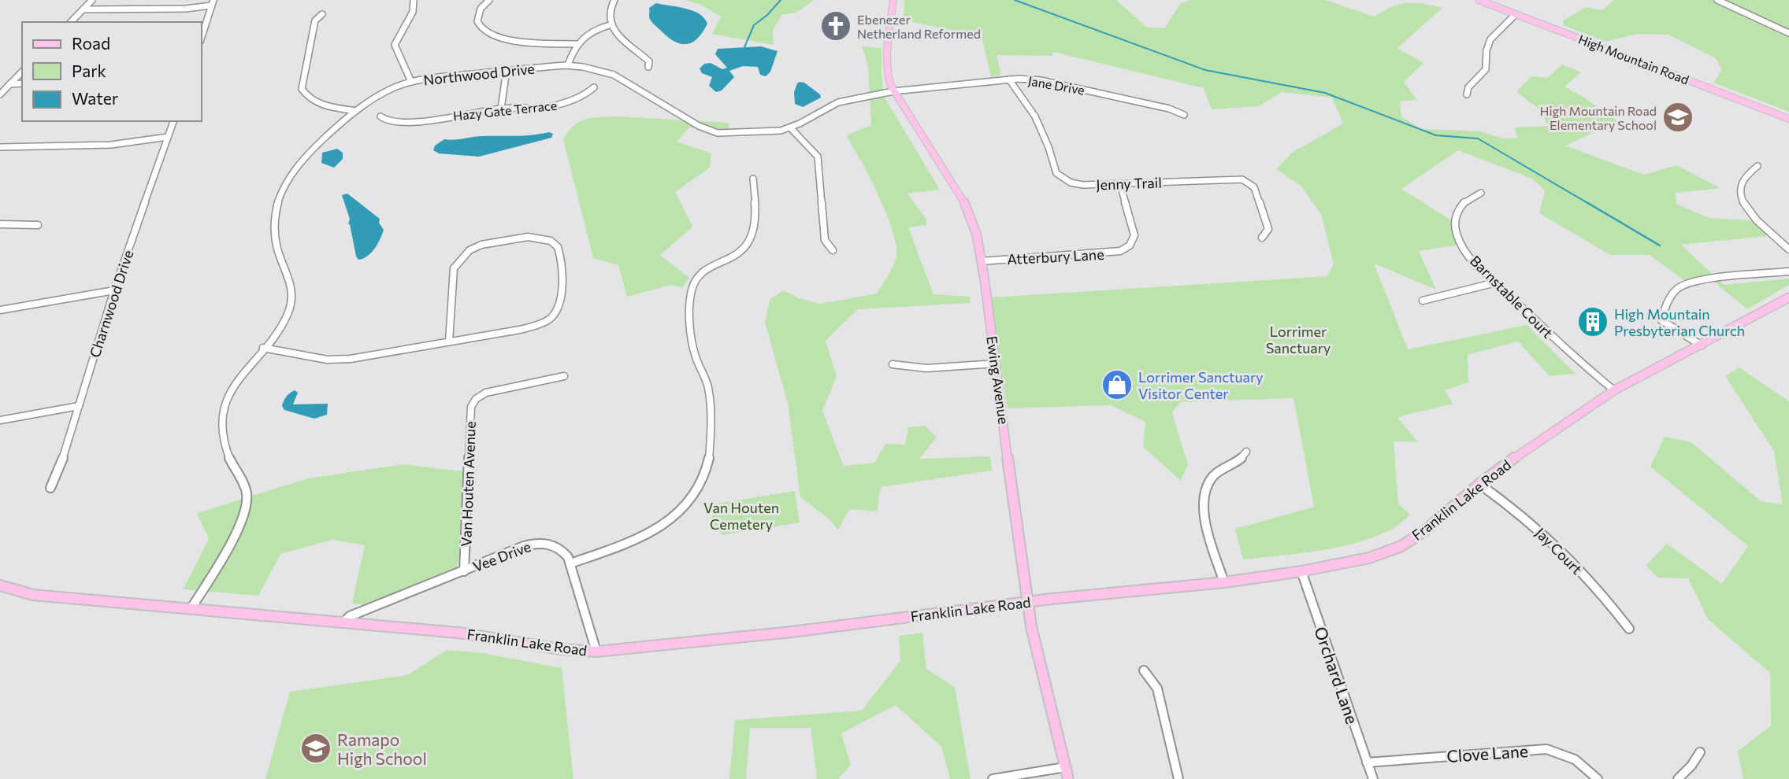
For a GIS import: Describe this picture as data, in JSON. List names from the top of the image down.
{
  "streets": {
    "main road": ["High Mountain Road", "Ewing Avenue", "Franklin Lake Road"],
    "street": [
      "Northwood Drive",
      "Jane Drive",
      "Hazy Gate Terrace",
      "Jenny Trail",
      "Atterbury Lane",
      "Barnstable Court",
      "Charnwood Drive",
      "Van Houten Avenue",
      "Jay Court",
      "Vee Drive",
      "Orchard Lane",
      "Clove Lane"
    ]
  },
  "crossings": [
    ["Northwood Drive", "Jane Drive"],
    ["Northwood Drive", "Ewing Avenue"],
    ["Northwood Drive", "Franklin Lake Road"],
    ["Jane Drive", "Jenny Trail"],
    ["Jane Drive", "Ewing Avenue"],
    ["Jenny Trail", "Atterbury Lane"],
    ["Atterbury Lane", "Ewing Avenue"],
    ["Barnstable Court", "Franklin Lake Road"],
    ["Ewing Avenue", "Franklin Lake Road"],
    ["Van Houten Avenue", "Vee Drive"],
    ["Franklin Lake Road", "Jay Court"],
    ["Franklin Lake Road", "Vee Drive"],
    ["Franklin Lake Road", "Orchard Lane"],
    ["Orchard Lane", "Clove Lane"]
  ],
  "parks": ["Lorrimer Sanctuary", "Van Houten Cemetery"],
  "places": {
    "church": ["Ebenezer Netherland Reformed"],
    "school or university": ["High Mountain Road Elementary School", "Ramapo High School"],
    "building": ["High Mountain Presbyterian Church"],
    "shop": ["Lorrimer Sanctuary Visitor Center"]
  },
  "legend": ["Road", "Park", "Water"]
}
